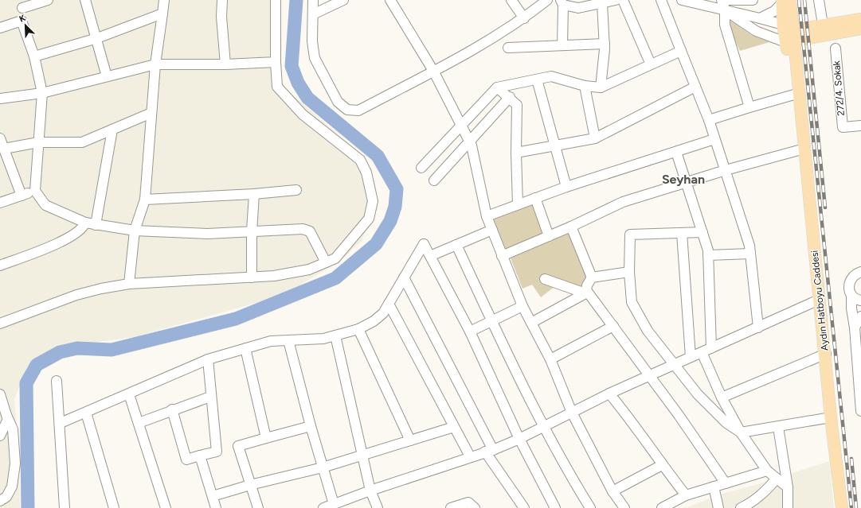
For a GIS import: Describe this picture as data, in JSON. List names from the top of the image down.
{
  "streets": {
    "main road": ["Aydın Hatboyu Caddesi"],
    "street": ["272/4. Sokak"]
  },
  "districts": ["Seyhan"],
  "north": "top left"
}
